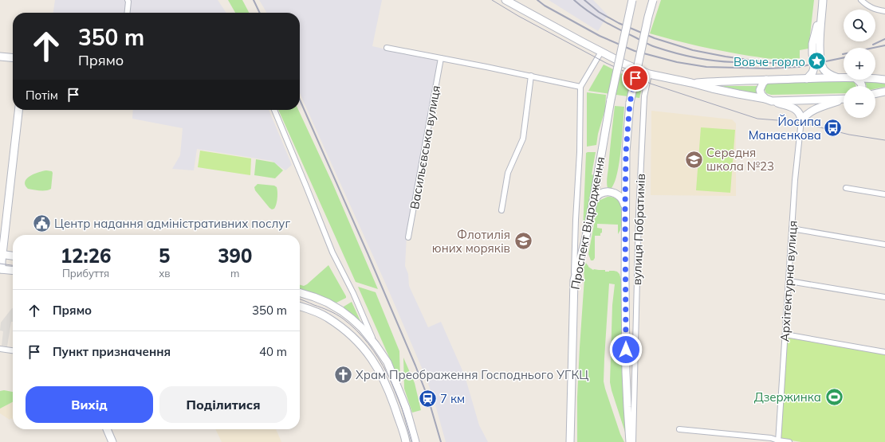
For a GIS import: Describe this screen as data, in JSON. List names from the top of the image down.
{
  "streets": {
    "main road": ["Проспект Відродження"],
    "street": ["Васильєвська вулиця", "вулиця Побратимів", "Архітектурна вулиця"]
  },
  "places": {
    "place": ["Вовче горло"],
    "bus stop": ["Йосипа Манаєнкова"],
    "school or university": ["Середня школа №23", "Флотилія юних моряків"],
    "public building": ["Центр надання адміністративних послуг"],
    "church": ["Храм Преображення Господнього УГКЦ"],
    "sports": ["Дзержинка"],
    "station": ["7 км"]
  },
  "page": {
    "map_buttons": ["+", "−"],
    "turn": ["350 m", "Прямо"],
    "then": "Потім",
    "eta": [
      "12:26",
      "Прибуття",
      "5",
      "хв",
      "390",
      "m"
    ],
    "list": [
      {
        "name": "Прямо",
        "value": "350 m"
      },
      {
        "name": "Пункт призначення",
        "value": "40 m"
      }
    ],
    "buttons": ["Вихід", "Поділитися"]
  }
}
